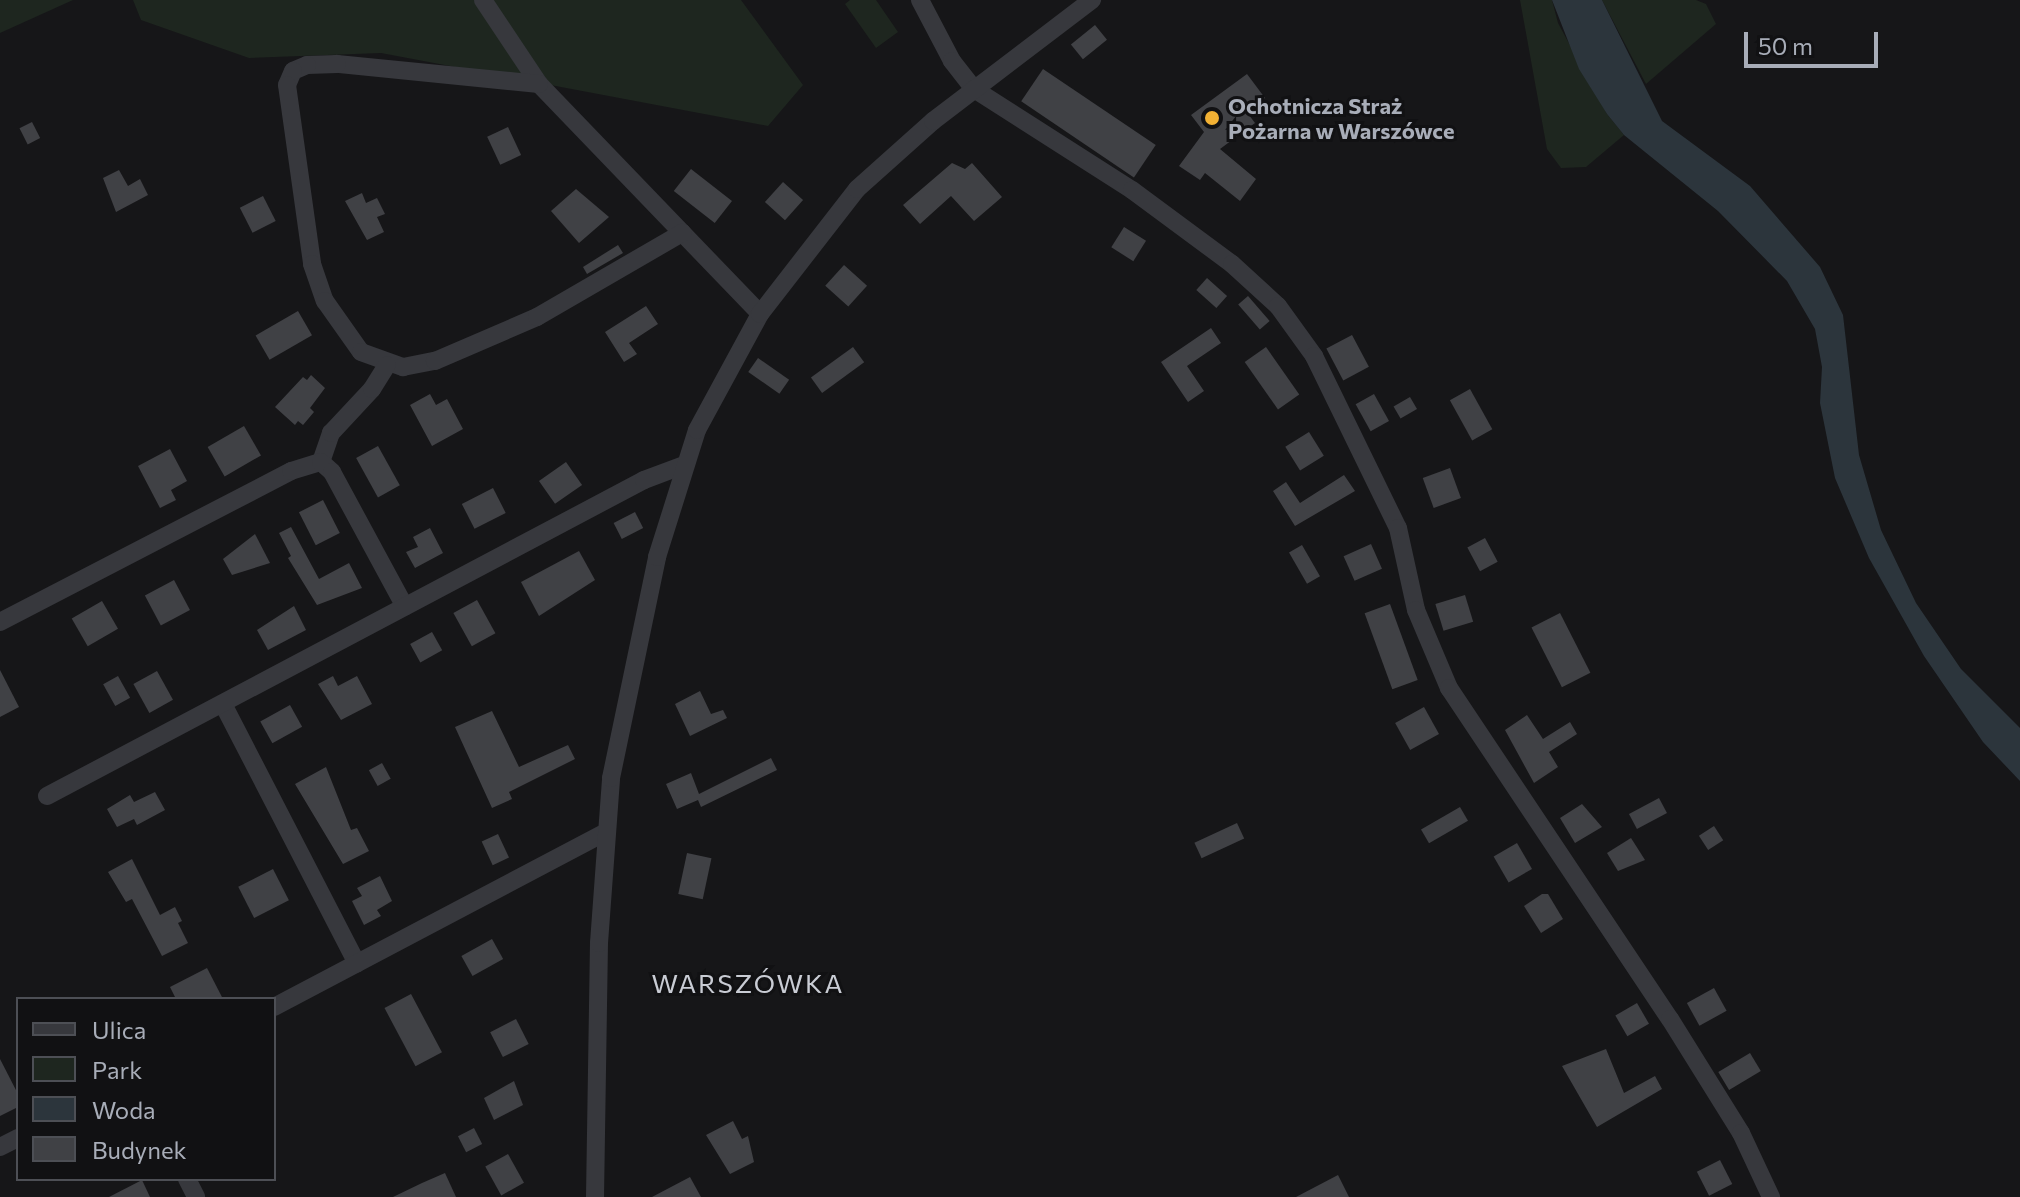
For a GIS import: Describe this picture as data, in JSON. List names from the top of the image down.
{
  "districts": ["WARSZÓWKA"],
  "places": ["Ochotnicza Straż Pożarna w Warszówce"],
  "legend": [
    "Ulica",
    "Park",
    "Woda",
    "Budynek"
  ],
  "scale_bar": "50 m"
}
